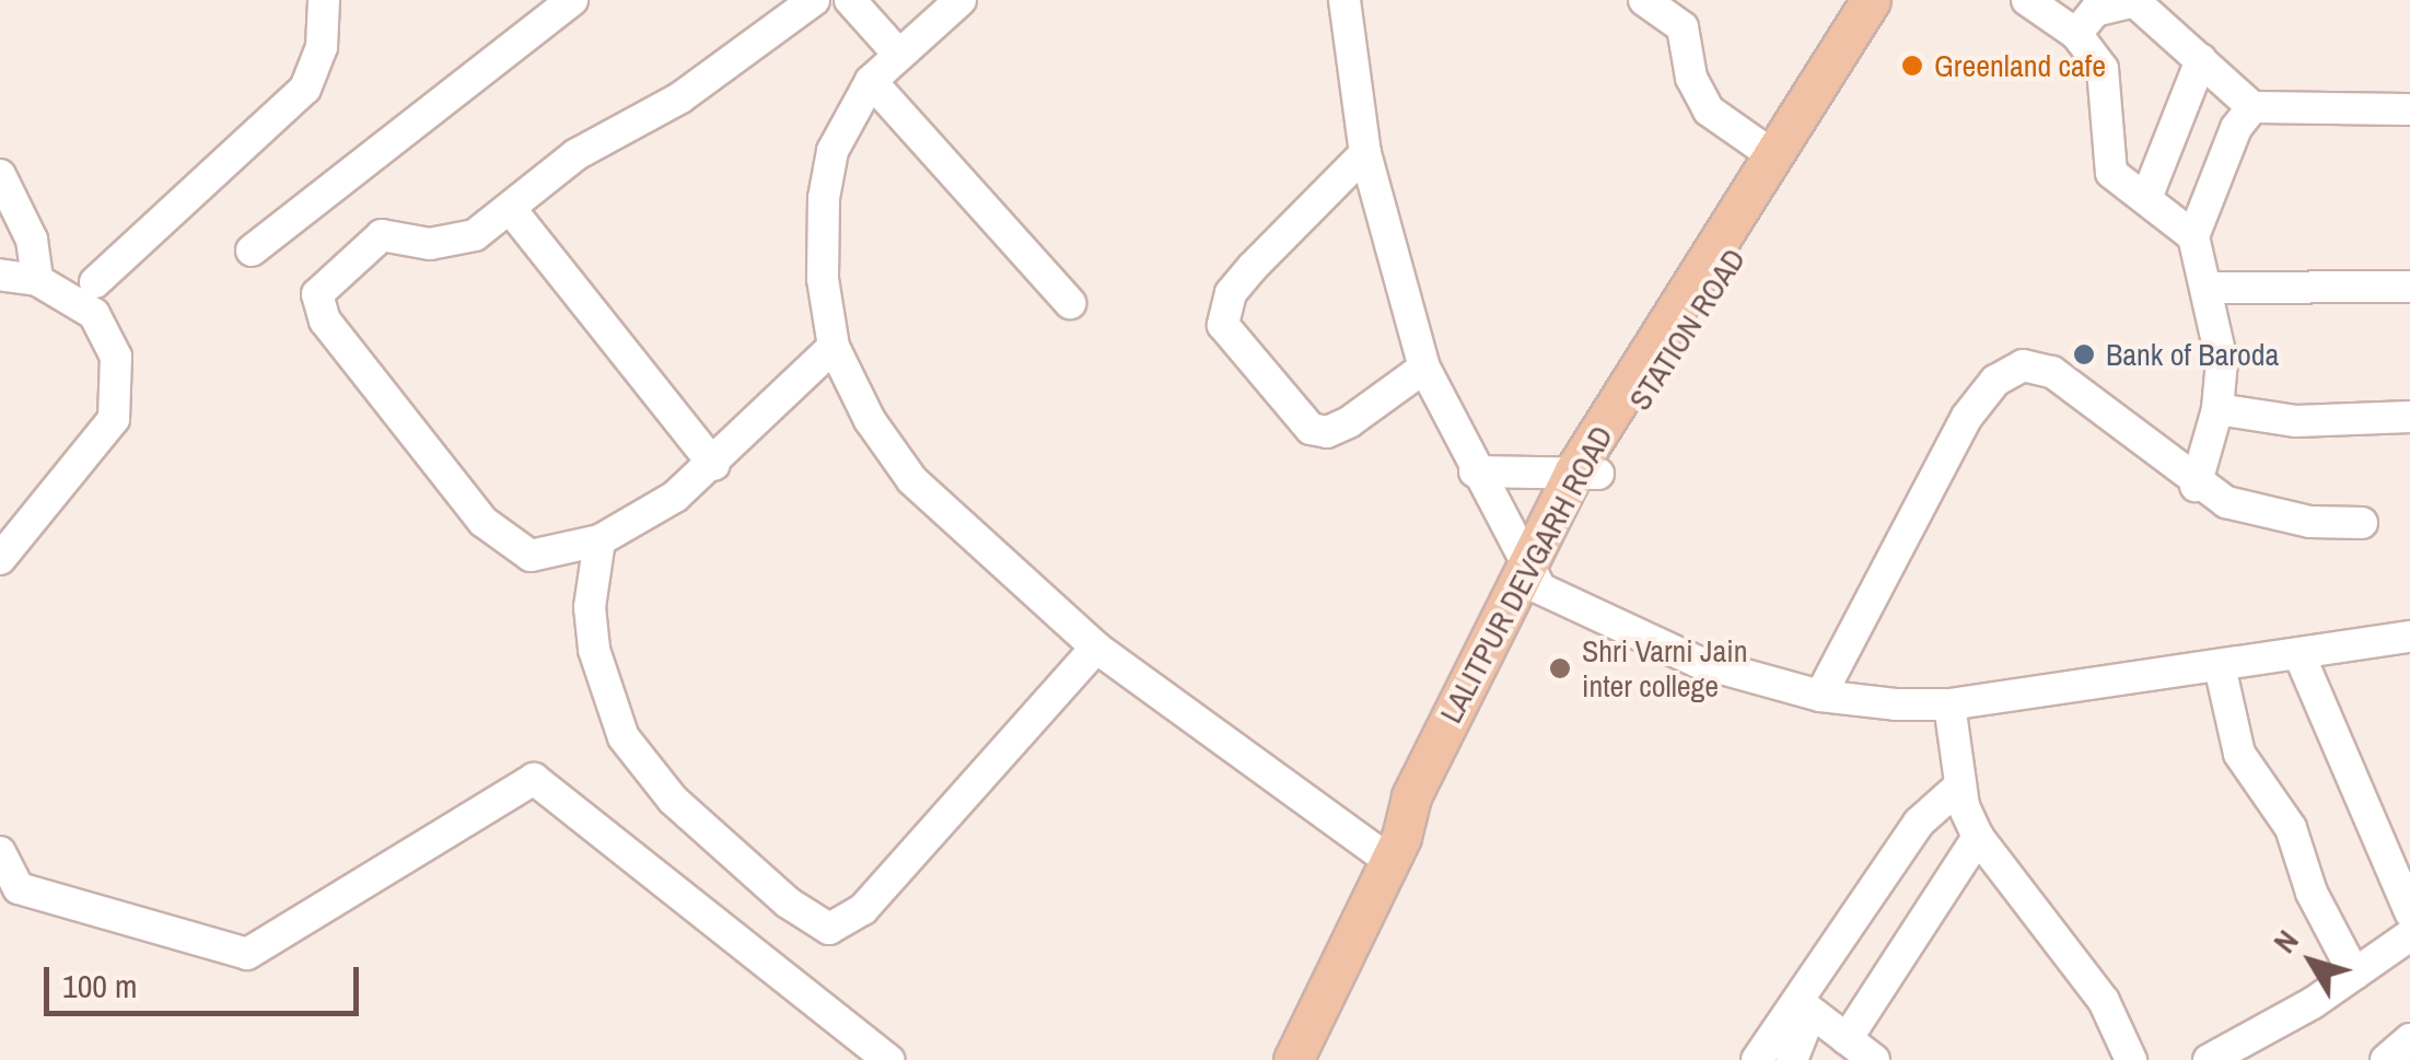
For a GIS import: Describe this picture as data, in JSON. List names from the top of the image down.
{
  "streets": {
    "main road": ["STATION ROAD", "LALITPUR DEVGARH ROAD"]
  },
  "crossings": [
    ["STATION ROAD", "LALITPUR DEVGARH ROAD"]
  ],
  "places": ["Greenland cafe", "Bank of Baroda", "Shri Varni Jain inter college"],
  "scale_bar": "100 m",
  "north": "top left"
}
